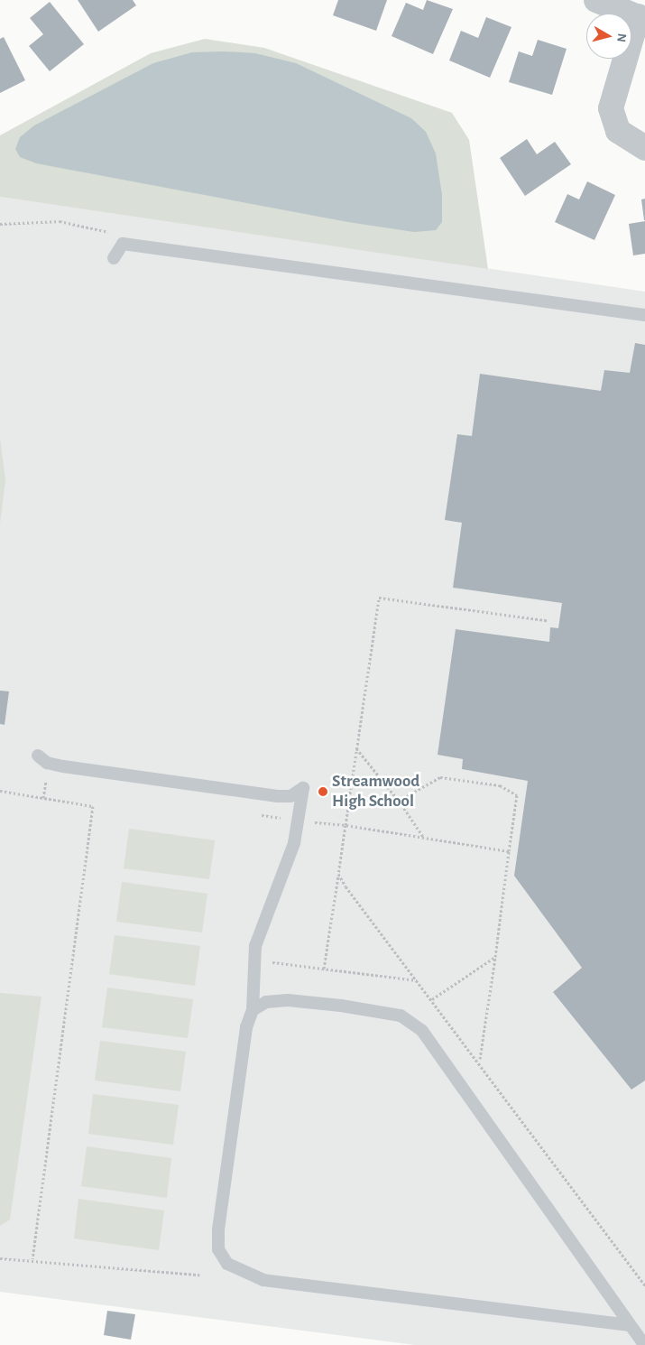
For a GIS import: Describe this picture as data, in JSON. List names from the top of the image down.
{
  "places": ["Streamwood High School"],
  "north": "right"
}
